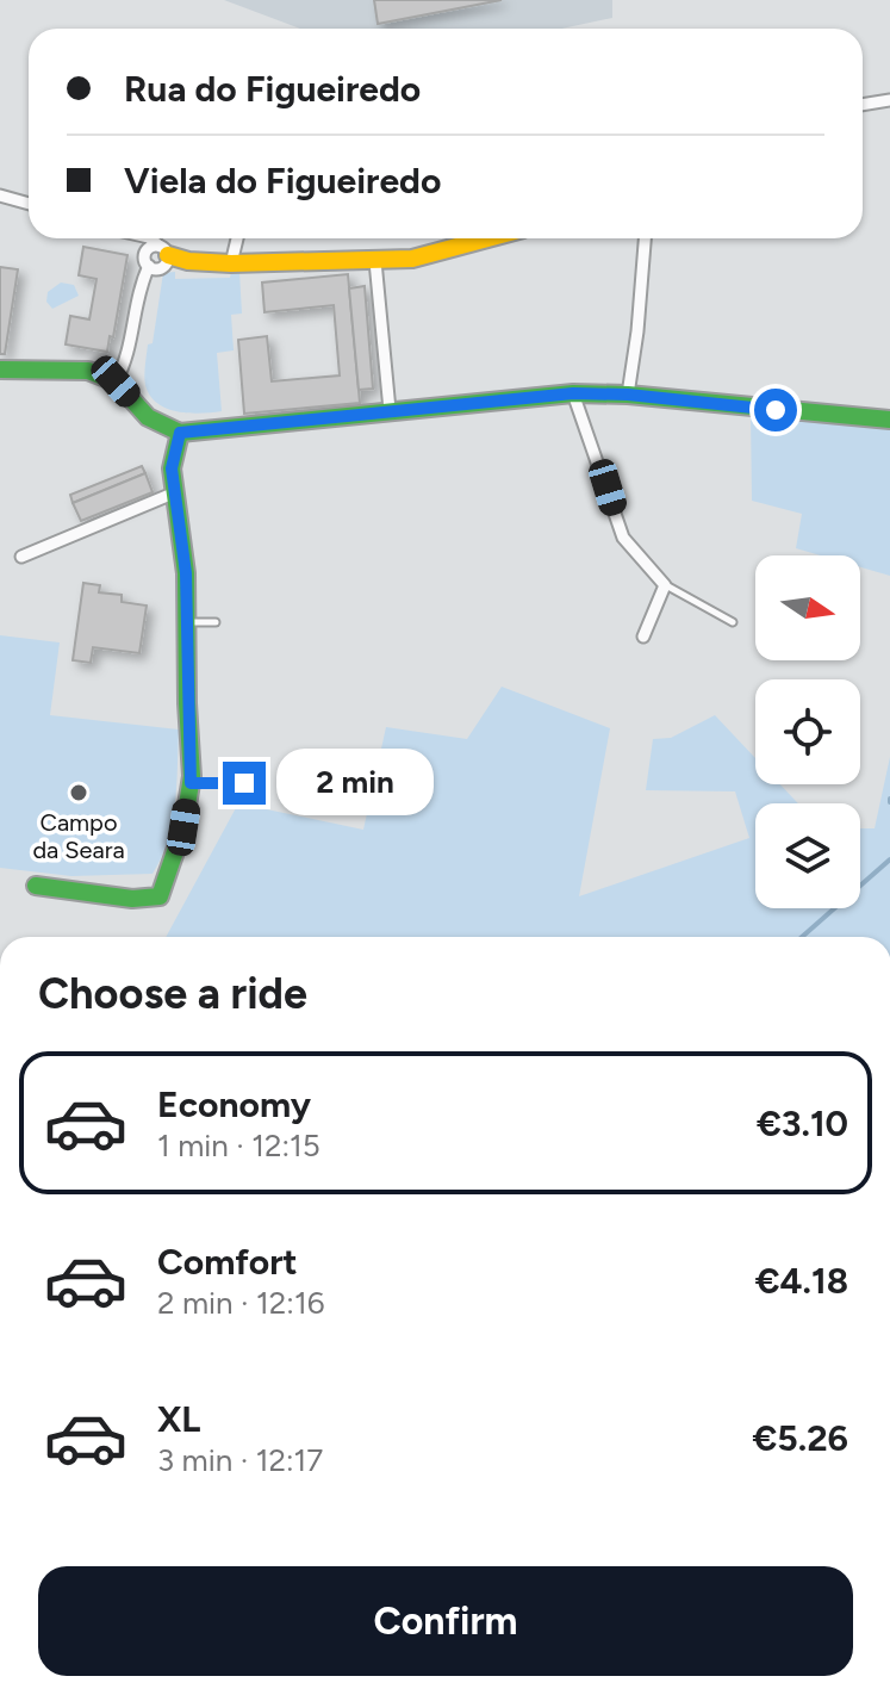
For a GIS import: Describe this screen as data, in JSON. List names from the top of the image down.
{
  "places": ["Campo da Seara"],
  "north": "right",
  "page": {
    "banner": ["Rua do Figueiredo", "Viela do Figueiredo"],
    "bubble": "2 min",
    "heading": "Choose a ride",
    "list": [
      {
        "name": "Economy",
        "note": "1 min · 12:15",
        "value": "€3.10"
      },
      {
        "name": "Comfort",
        "note": "2 min · 12:16",
        "value": "€4.18"
      },
      {
        "name": "XL",
        "note": "3 min · 12:17",
        "value": "€5.26"
      }
    ],
    "buttons": "Confirm"
  }
}
